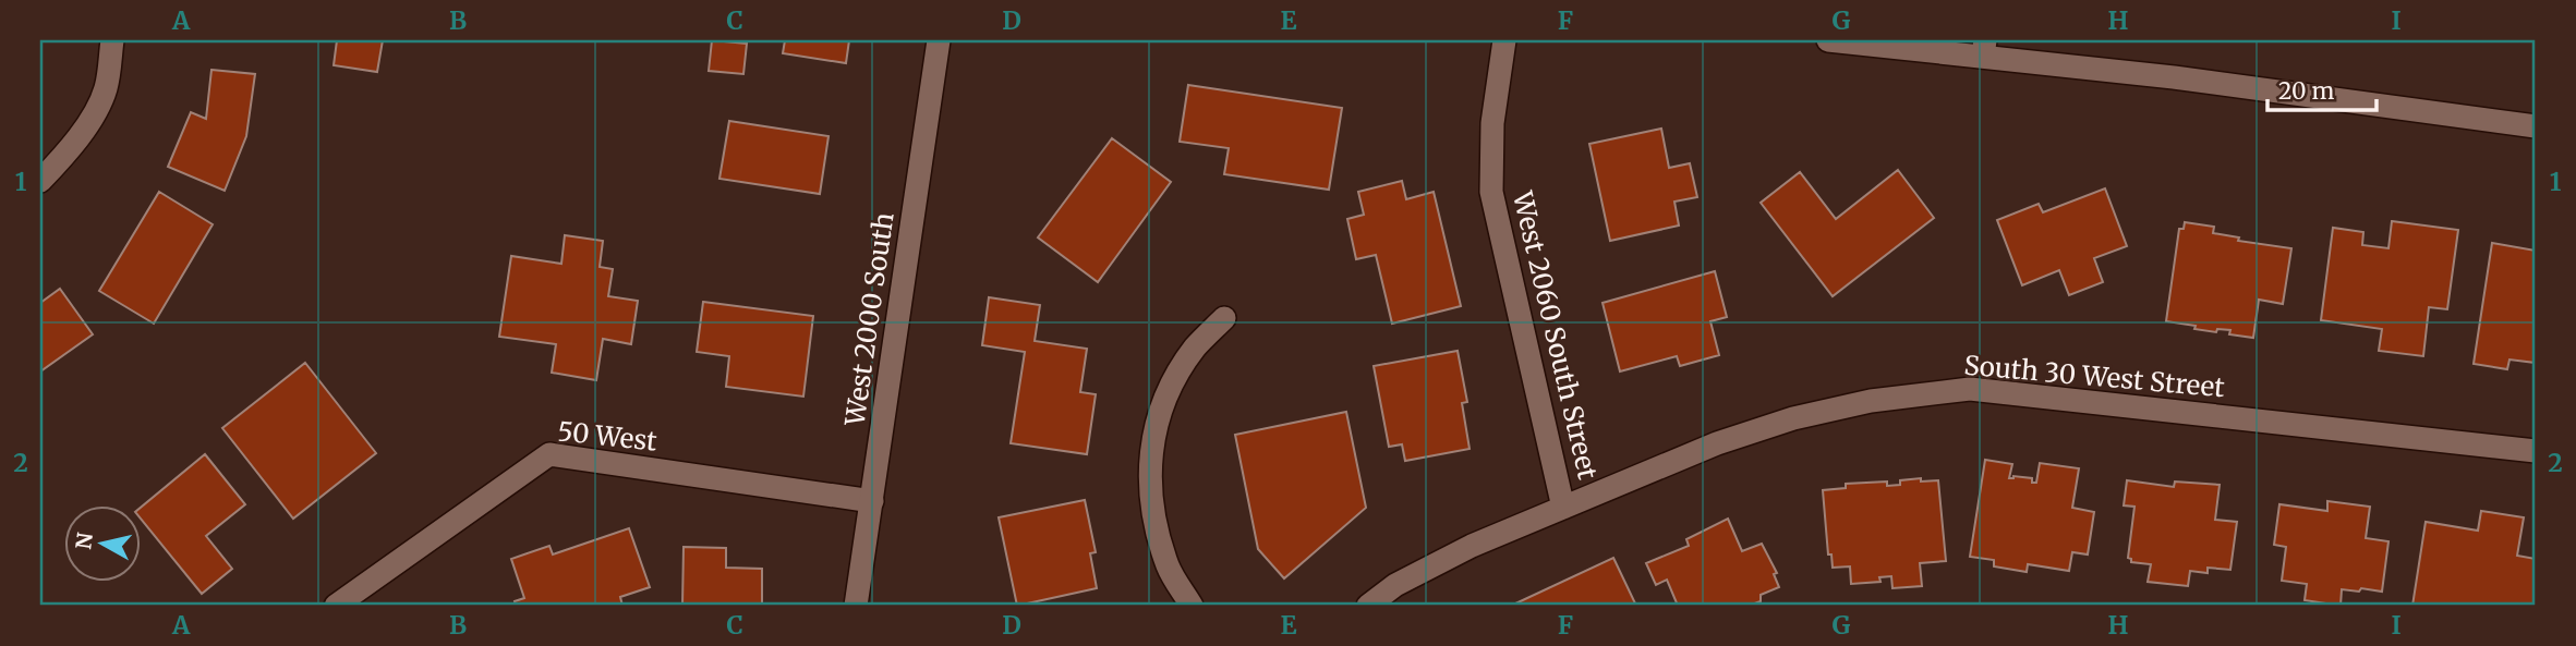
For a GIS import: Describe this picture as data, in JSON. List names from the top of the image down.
{
  "streets": {
    "street": [
      "West 2000 South",
      "West 2060 South Street",
      "South 30 West Street",
      "50 West"
    ]
  },
  "crossings": [
    ["West 2000 South", "50 West"],
    ["West 2060 South Street", "South 30 West Street"]
  ],
  "scale_bar": "20 m",
  "north": "left",
  "grid": {
    "columns": [
      "A",
      "B",
      "C",
      "D",
      "E",
      "F",
      "G",
      "H",
      "I"
    ],
    "rows": ["1", "2"]
  }
}
